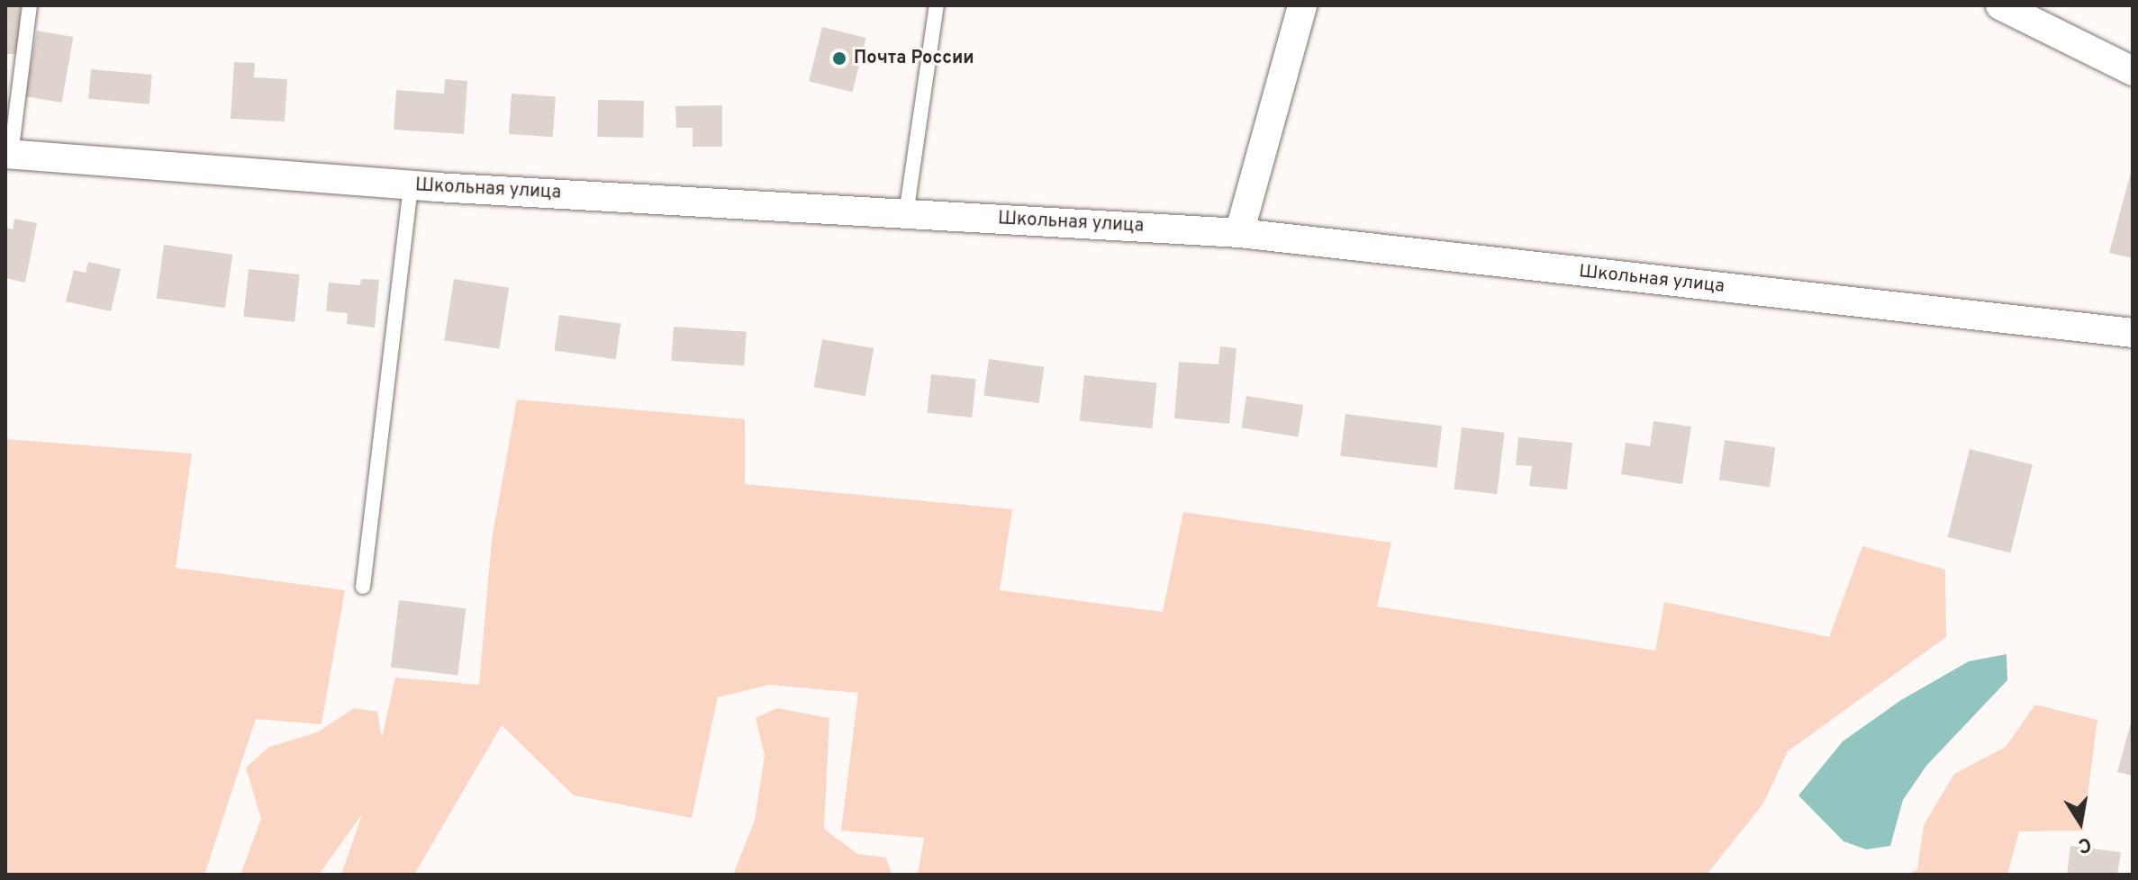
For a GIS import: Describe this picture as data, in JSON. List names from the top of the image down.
{
  "streets": {
    "street": ["Школьная улица"]
  },
  "places": ["Почта России"],
  "north": "bottom"
}
